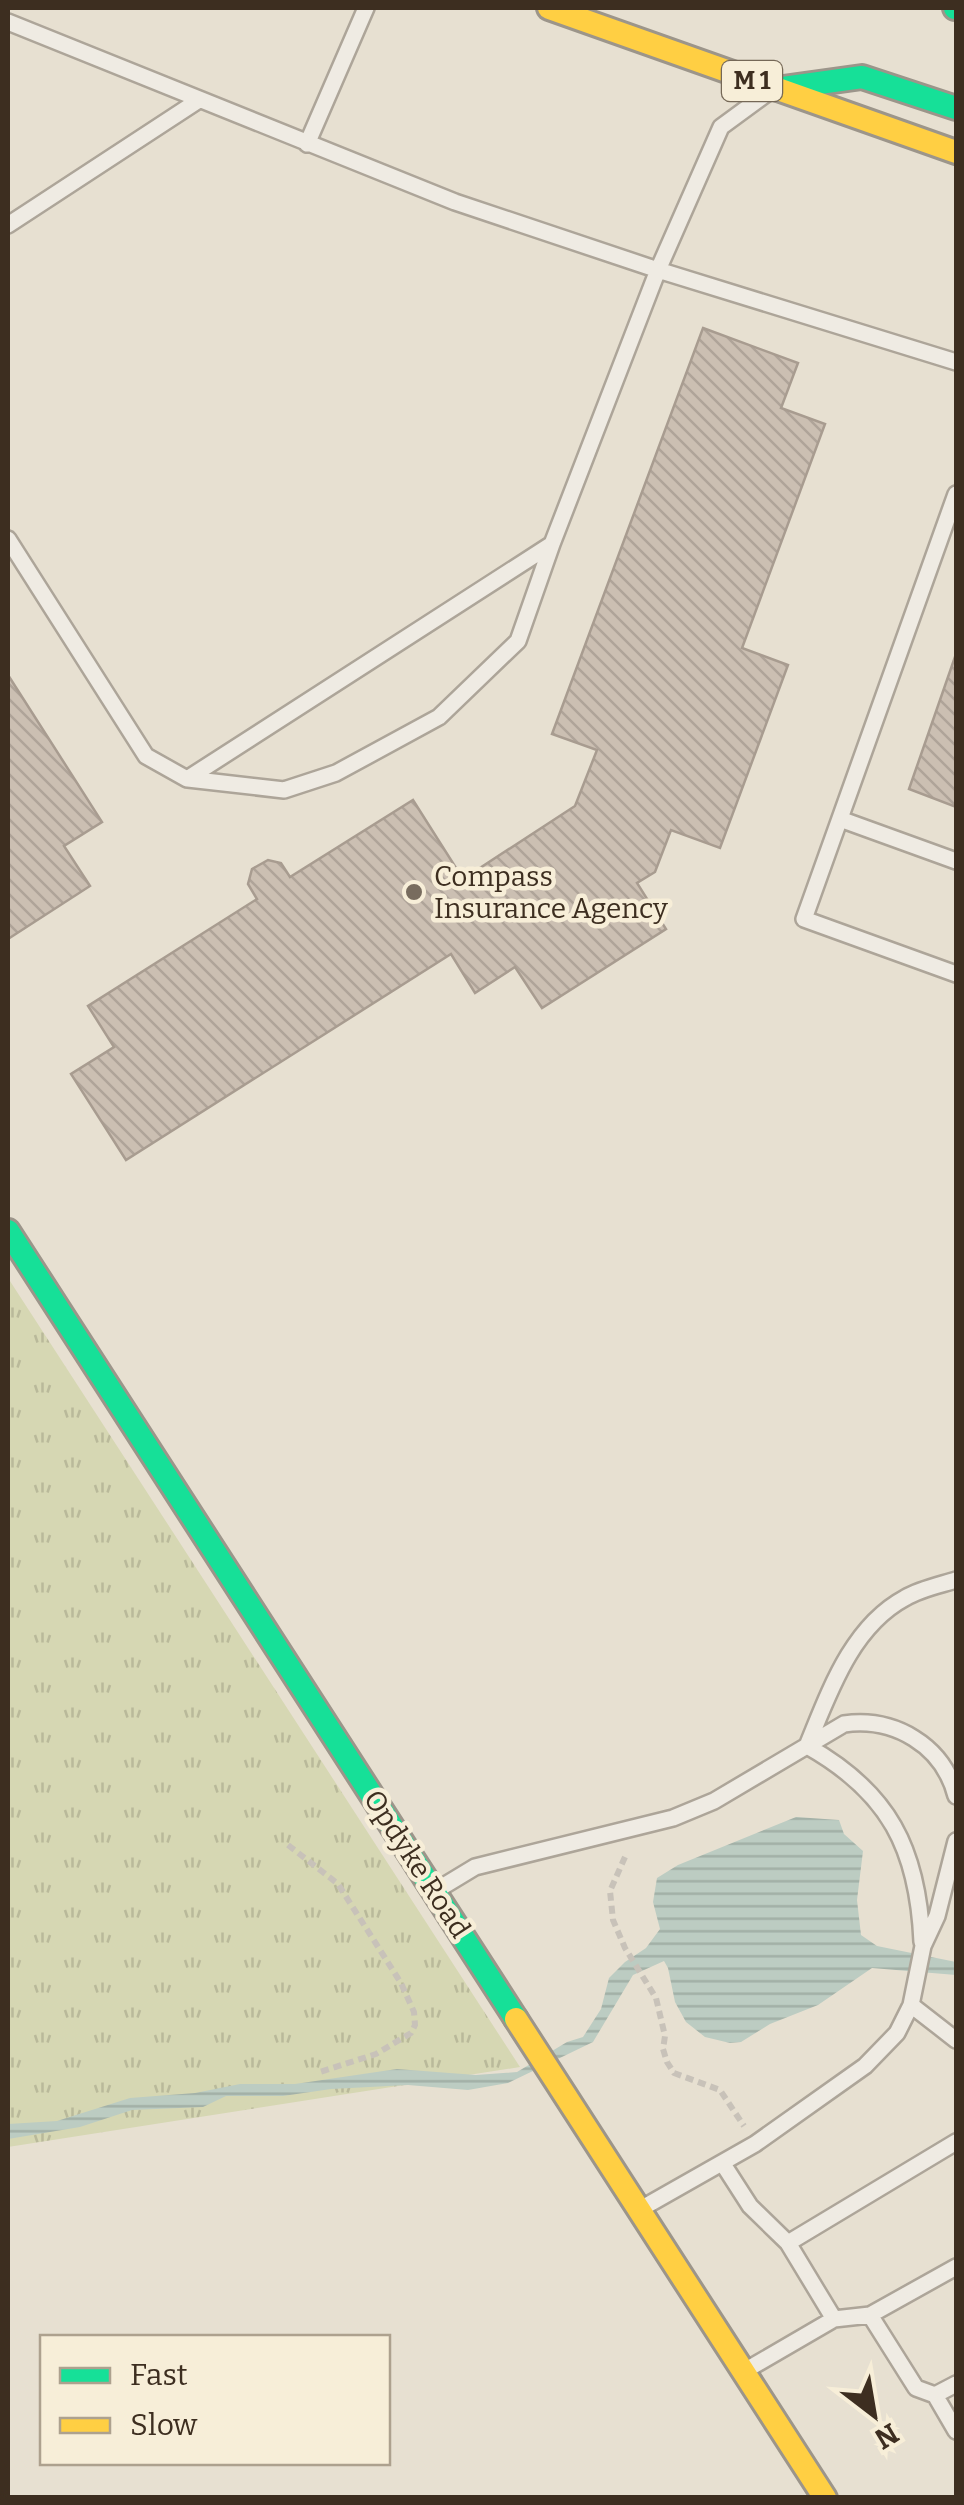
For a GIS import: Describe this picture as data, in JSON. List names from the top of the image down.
{
  "streets": {
    "main road": ["M 1", "Opdyke Road"]
  },
  "places": ["Compass Insurance Agency"],
  "legend": ["Fast", "Slow"],
  "north": "bottom right"
}
